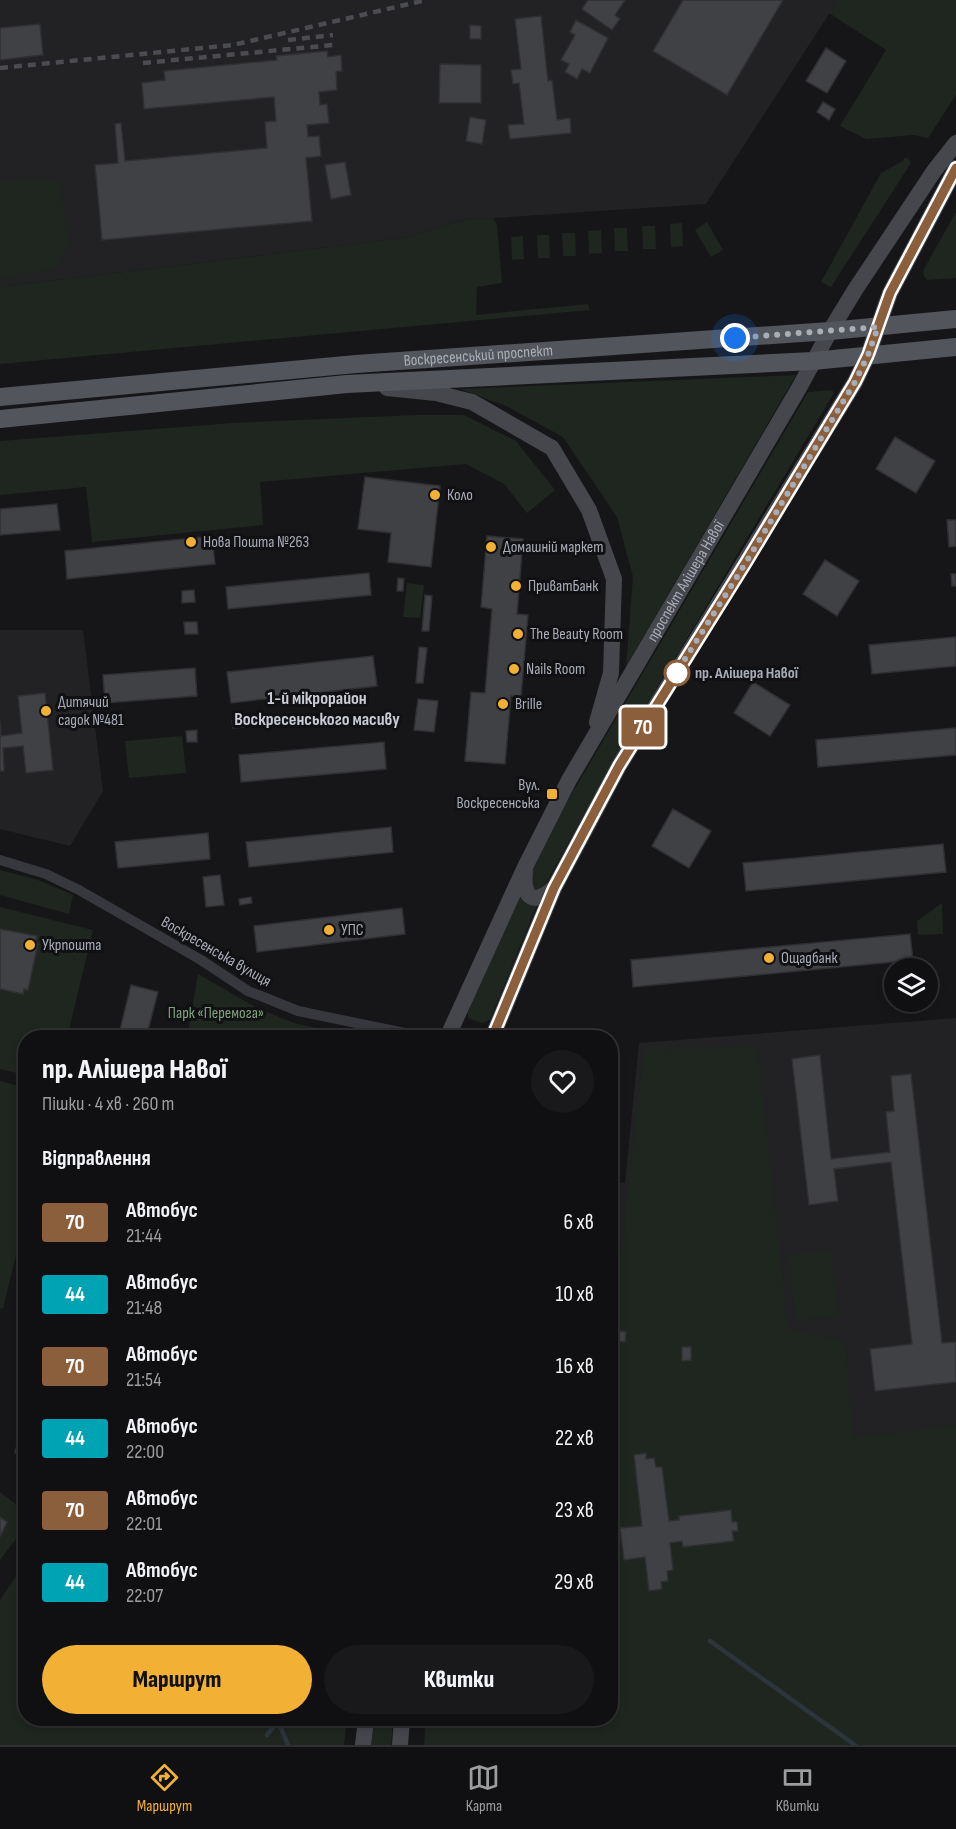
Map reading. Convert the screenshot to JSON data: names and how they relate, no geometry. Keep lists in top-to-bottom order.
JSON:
{
  "streets": {
    "main road": ["Воскресенський проспект"],
    "street": ["проспект Алішера Навої", "Воскресенська вулиця"]
  },
  "crossings": [
    ["Воскресенський проспект", "проспект Алішера Навої"]
  ],
  "districts": ["1-й мікрорайон Воскресенського масиву"],
  "parks": ["Парк «Перемога»"],
  "places": {
    "other": [
      "Коло",
      "Нова Пошта №263",
      "Домашній маркет",
      "ПриватБанк",
      "The Beauty Room",
      "Nails Room",
      "пр. Алішера Навої",
      "Brille",
      "Дитячий садок №481",
      "УПС",
      "Укрпошта",
      "Ощадбанк"
    ],
    "transit": ["Вул. Воскресенська"]
  },
  "lines": ["bus line 70"],
  "page": {
    "on_map": "70",
    "heading": [
      ["пр. Алішера Навої", "Пішки · 4 хв · 260 m"],
      "Відправлення"
    ],
    "list": [
      {
        "mark": "70",
        "name": "Автобус",
        "note": "21:44",
        "value": "6 хв"
      },
      {
        "mark": "44",
        "name": "Автобус",
        "note": "21:48",
        "value": "10 хв"
      },
      {
        "mark": "70",
        "name": "Автобус",
        "note": "21:54",
        "value": "16 хв"
      },
      {
        "mark": "44",
        "name": "Автобус",
        "note": "22:00",
        "value": "22 хв"
      },
      {
        "mark": "70",
        "name": "Автобус",
        "note": "22:01",
        "value": "23 хв"
      },
      {
        "mark": "44",
        "name": "Автобус",
        "note": "22:07",
        "value": "29 хв"
      }
    ],
    "buttons": ["Маршрут", "Квитки"],
    "tabs": ["Маршрут", "Карта", "Квитки"]
  }
}
